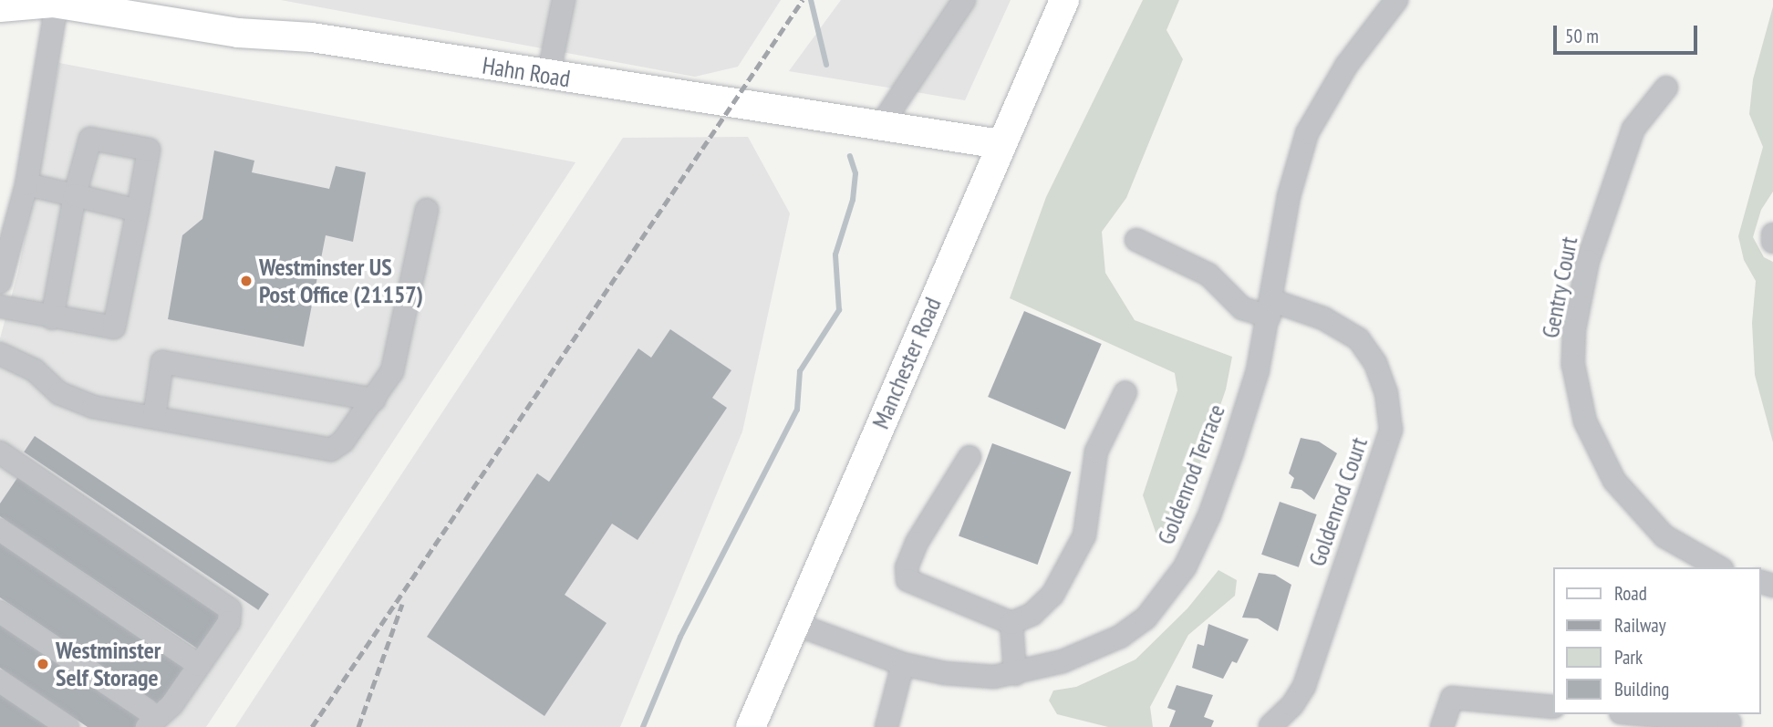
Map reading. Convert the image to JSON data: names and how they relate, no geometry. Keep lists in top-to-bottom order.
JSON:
{
  "streets": {
    "main road": ["Hahn Road", "Manchester Road"],
    "street": ["Gentry Court", "Goldenrod Terrace", "Goldenrod Court"]
  },
  "crossings": [
    ["Hahn Road", "Manchester Road"],
    ["Manchester Road", "Goldenrod Terrace"],
    ["Goldenrod Terrace", "Goldenrod Court"]
  ],
  "places": ["Westminster US Post Office (21157)", "Westminster Self Storage"],
  "legend": [
    "Road",
    "Railway",
    "Park",
    "Building"
  ],
  "scale_bar": "50 m"
}
